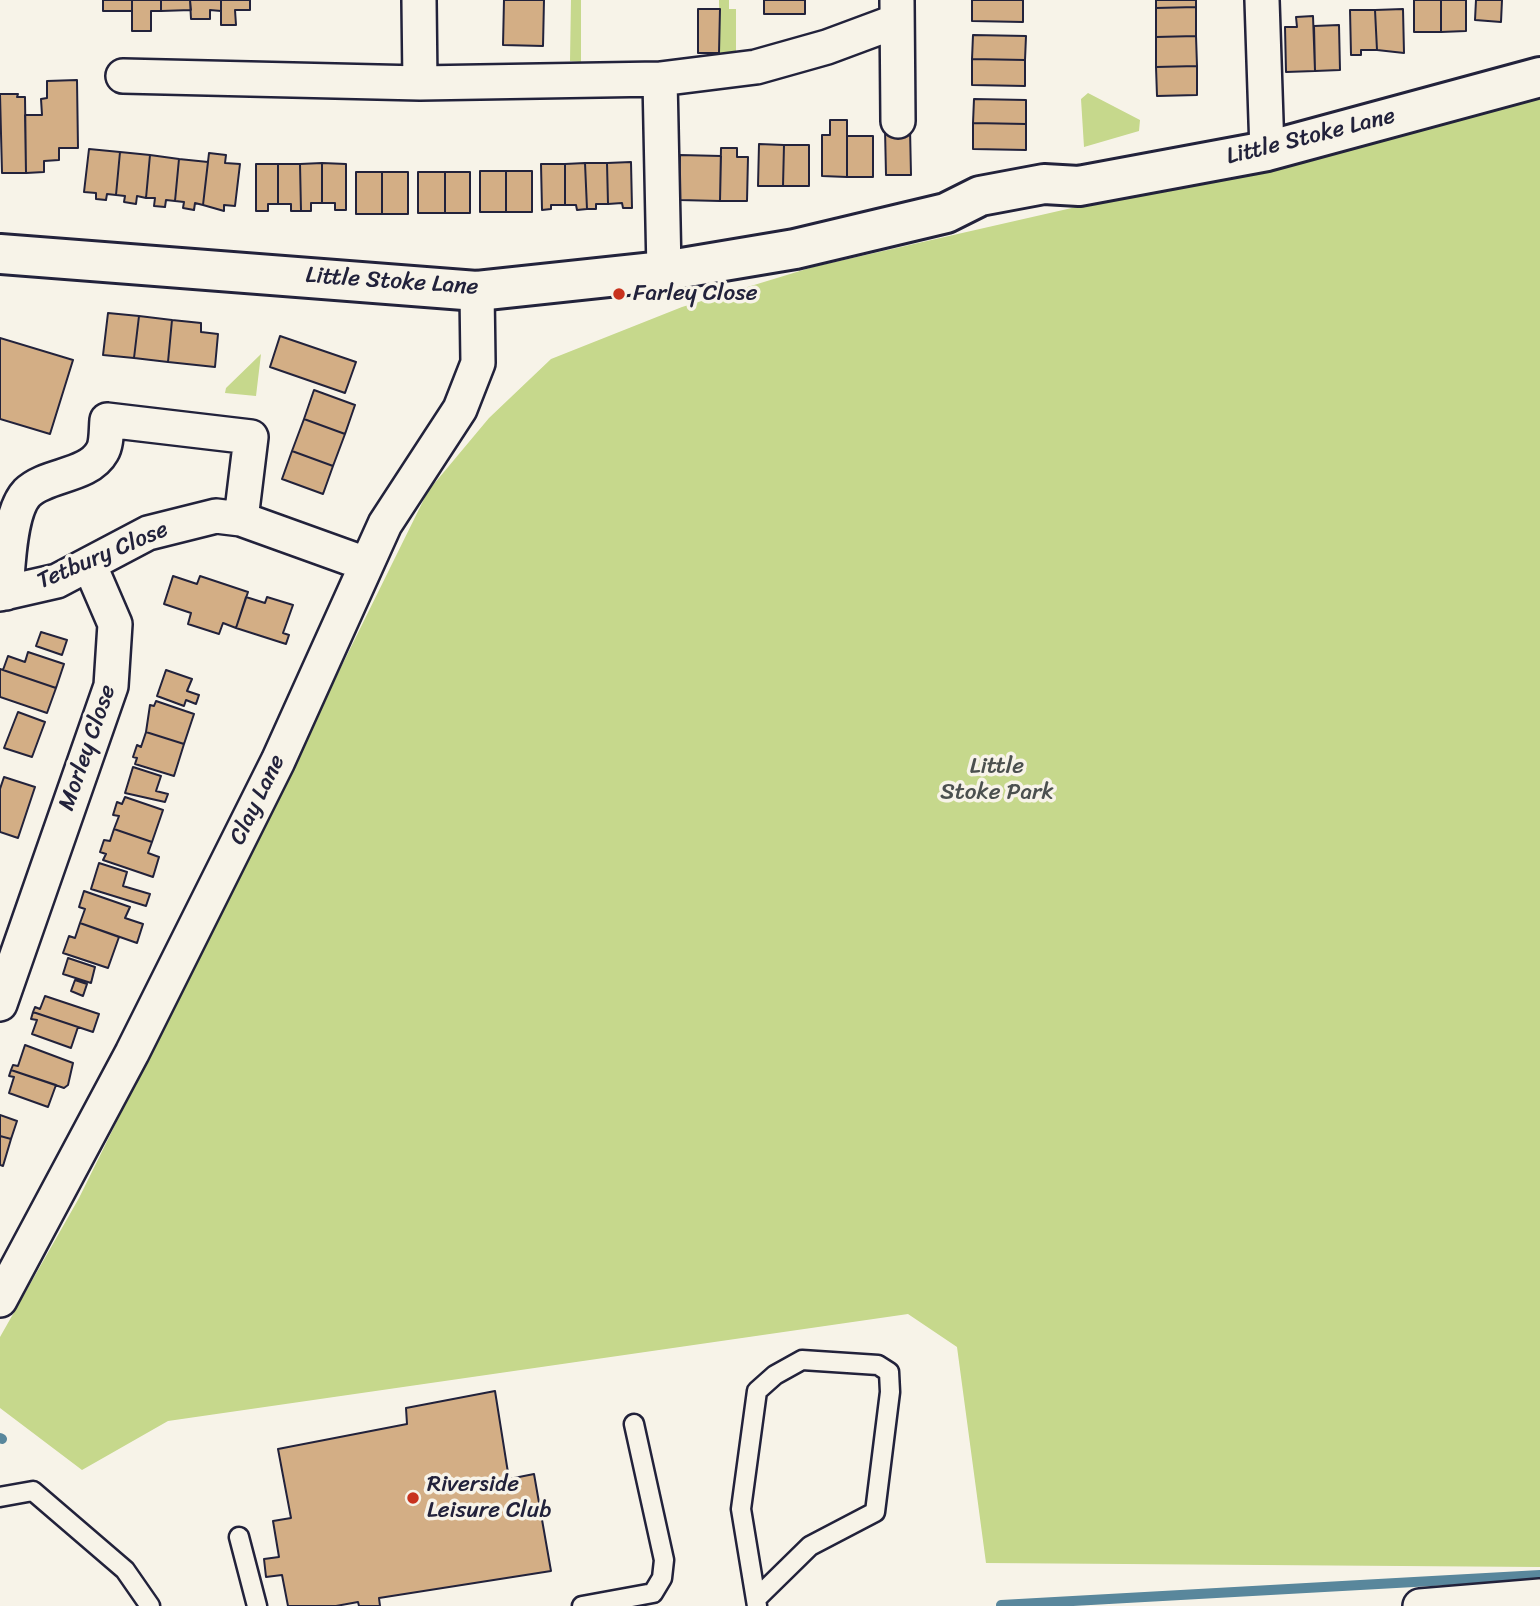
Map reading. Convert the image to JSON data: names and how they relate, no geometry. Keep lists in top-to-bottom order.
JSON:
{
  "streets": {
    "street": [
      "Little Stoke Lane",
      "Tetbury Close",
      "Morley Close",
      "Clay Lane"
    ]
  },
  "crossings": [
    ["Little Stoke Lane", "Clay Lane"],
    ["Tetbury Close", "Morley Close"],
    ["Tetbury Close", "Clay Lane"]
  ],
  "parks": ["Little Stoke Park"],
  "places": ["Farley Close", "Riverside Leisure Club"]
}
